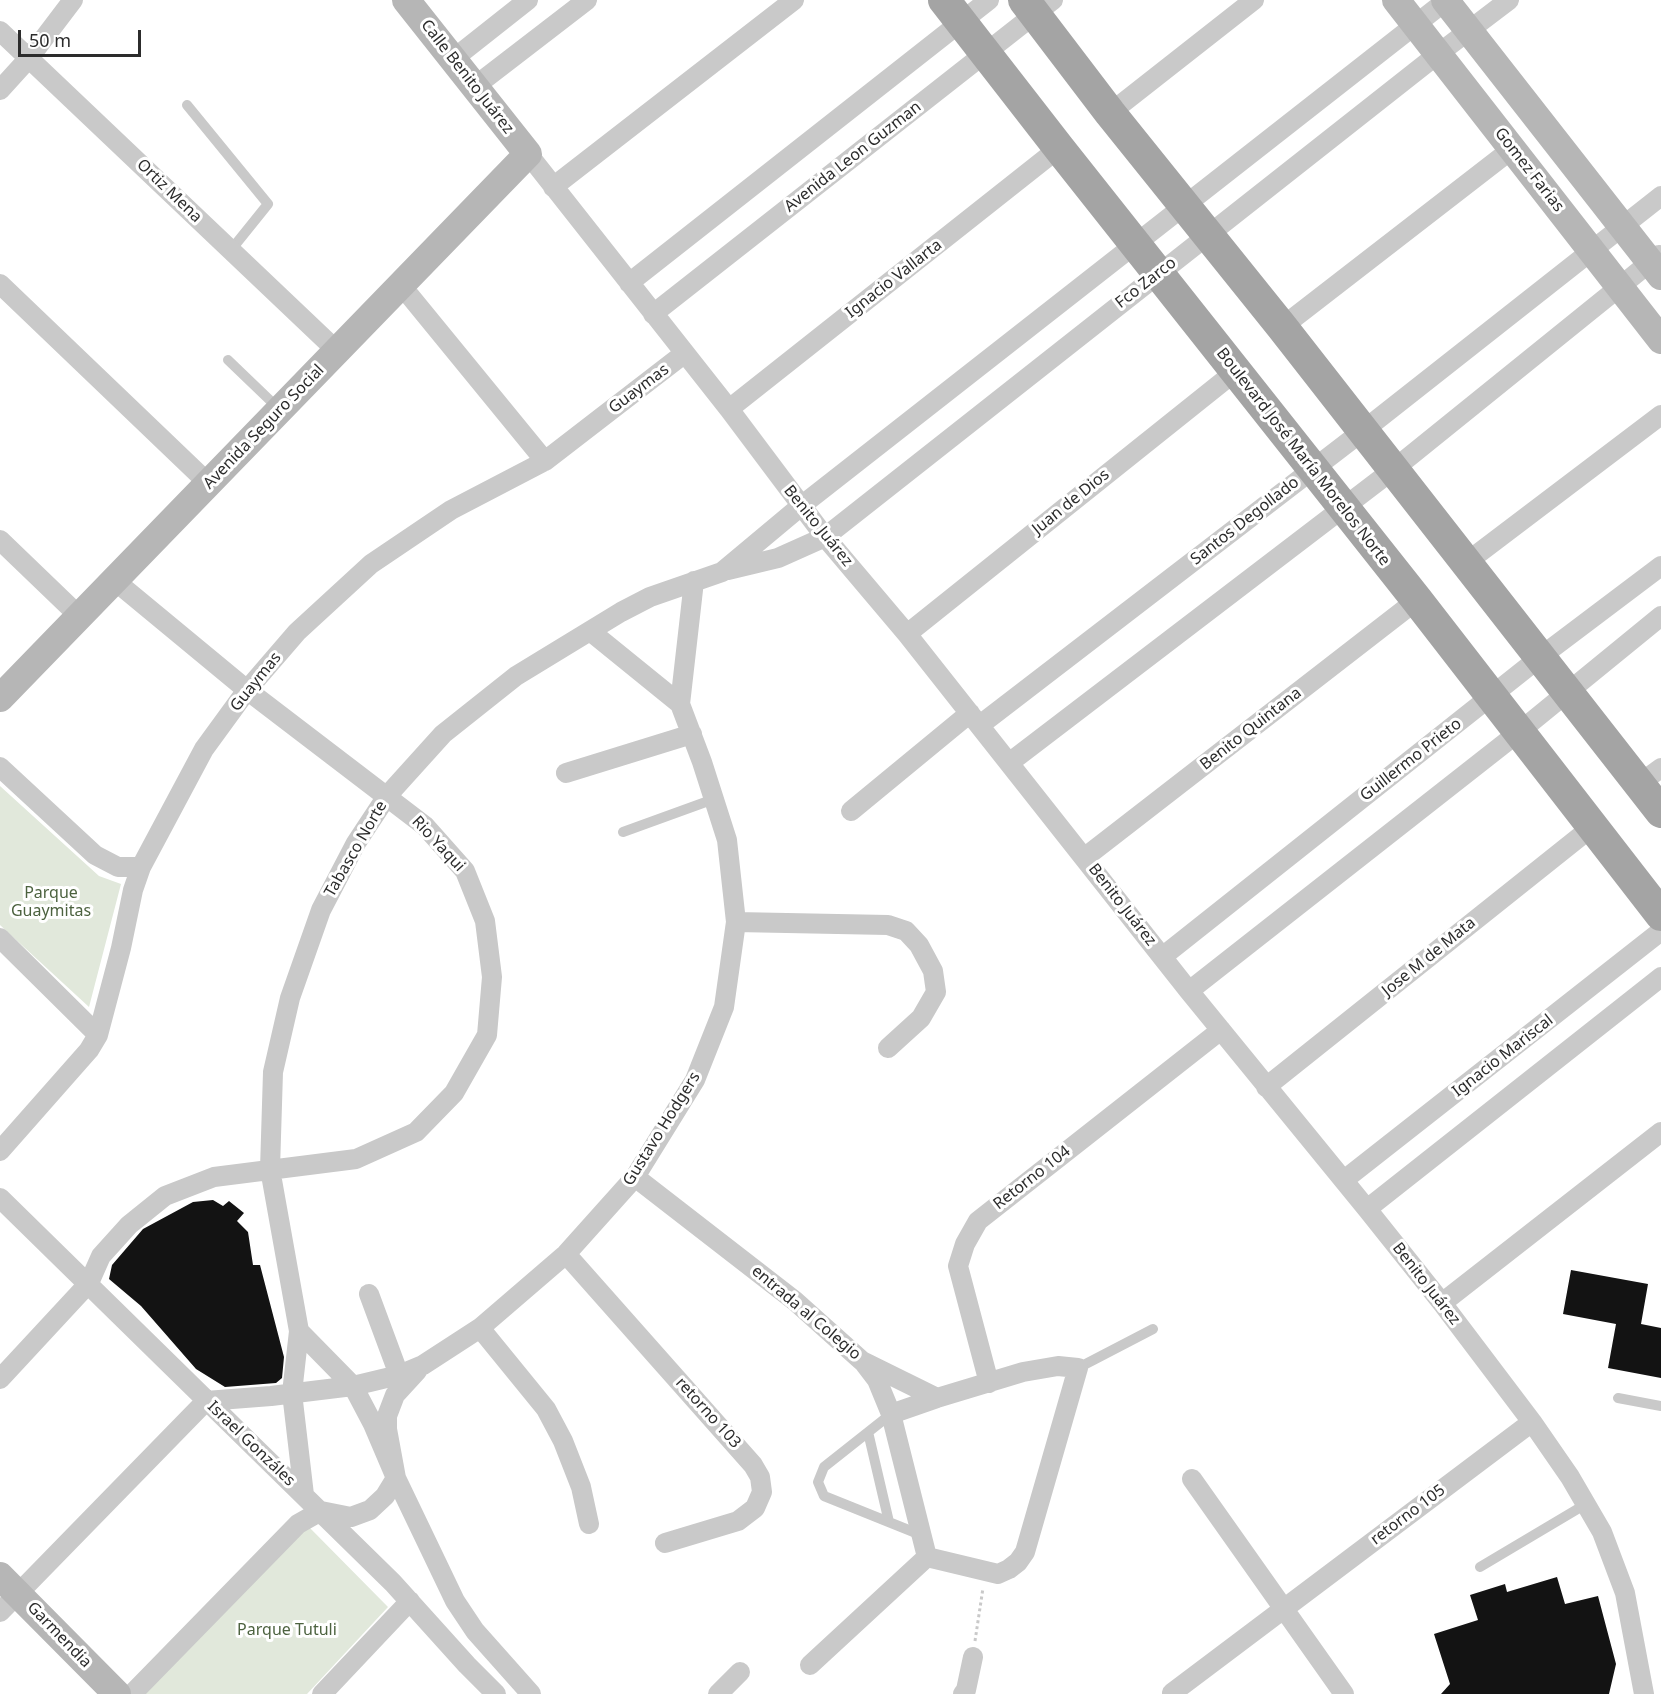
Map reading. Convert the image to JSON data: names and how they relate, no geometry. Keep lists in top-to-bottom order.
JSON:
{
  "streets": {
    "main road": ["Boulevard José María Morelos Norte"],
    "street": [
      "Calle Benito Juárez",
      "Avenida Leon Guzman",
      "Gomez Farias",
      "Ortiz Mena",
      "Ignacio Vallarta",
      "Fco Zarco",
      "Guaymas",
      "Avenida Seguro Social",
      "Juan de Dios",
      "Santos Degollado",
      "Benito Juárez",
      "Benito Quintana",
      "Guillermo Prieto",
      "Rio Yaqui",
      "Tabasco Norte",
      "Jose M de Mata",
      "Ignacio Mariscal",
      "Gustavo Hodgers",
      "Retorno 104",
      "entrada al Colegio",
      "retorno 103",
      "Israel Gonzáles",
      "retorno 105",
      "Garmendia"
    ]
  },
  "crossings": [
    ["Calle Benito Juárez", "Avenida Seguro Social"],
    ["Calle Benito Juárez", "Benito Juárez"],
    ["Avenida Leon Guzman", "Boulevard José María Morelos Norte"],
    ["Avenida Leon Guzman", "Benito Juárez"],
    ["Gomez Farias", "Fco Zarco"],
    ["Gomez Farias", "Santos Degollado"],
    ["Ortiz Mena", "Avenida Seguro Social"],
    ["Ignacio Vallarta", "Boulevard José María Morelos Norte"],
    ["Ignacio Vallarta", "Benito Juárez"],
    ["Fco Zarco", "Boulevard José María Morelos Norte"],
    ["Fco Zarco", "Benito Juárez"],
    ["Guaymas", "Benito Juárez"],
    ["Guaymas", "Rio Yaqui"],
    ["Avenida Seguro Social", "Benito Juárez"],
    ["Avenida Seguro Social", "Rio Yaqui"],
    ["Boulevard José María Morelos Norte", "Juan de Dios"],
    ["Boulevard José María Morelos Norte", "Santos Degollado"],
    ["Boulevard José María Morelos Norte", "Benito Quintana"],
    ["Boulevard José María Morelos Norte", "Guillermo Prieto"],
    ["Boulevard José María Morelos Norte", "Jose M de Mata"],
    ["Juan de Dios", "Benito Juárez"],
    ["Santos Degollado", "Benito Juárez"],
    ["Benito Juárez", "Benito Quintana"],
    ["Benito Juárez", "Guillermo Prieto"],
    ["Benito Juárez", "Tabasco Norte"],
    ["Benito Juárez", "Jose M de Mata"],
    ["Benito Juárez", "Ignacio Mariscal"],
    ["Benito Juárez", "Retorno 104"],
    ["Benito Juárez", "retorno 105"],
    ["Rio Yaqui", "Tabasco Norte"],
    ["Rio Yaqui", "Israel Gonzáles"],
    ["Tabasco Norte", "Gustavo Hodgers"],
    ["Tabasco Norte", "Israel Gonzáles"],
    ["Gustavo Hodgers", "entrada al Colegio"],
    ["Gustavo Hodgers", "retorno 103"],
    ["Gustavo Hodgers", "Israel Gonzáles"]
  ],
  "parks": ["Parque Guaymitas", "Parque Tutuli"],
  "scale_bar": "50 m"
}
